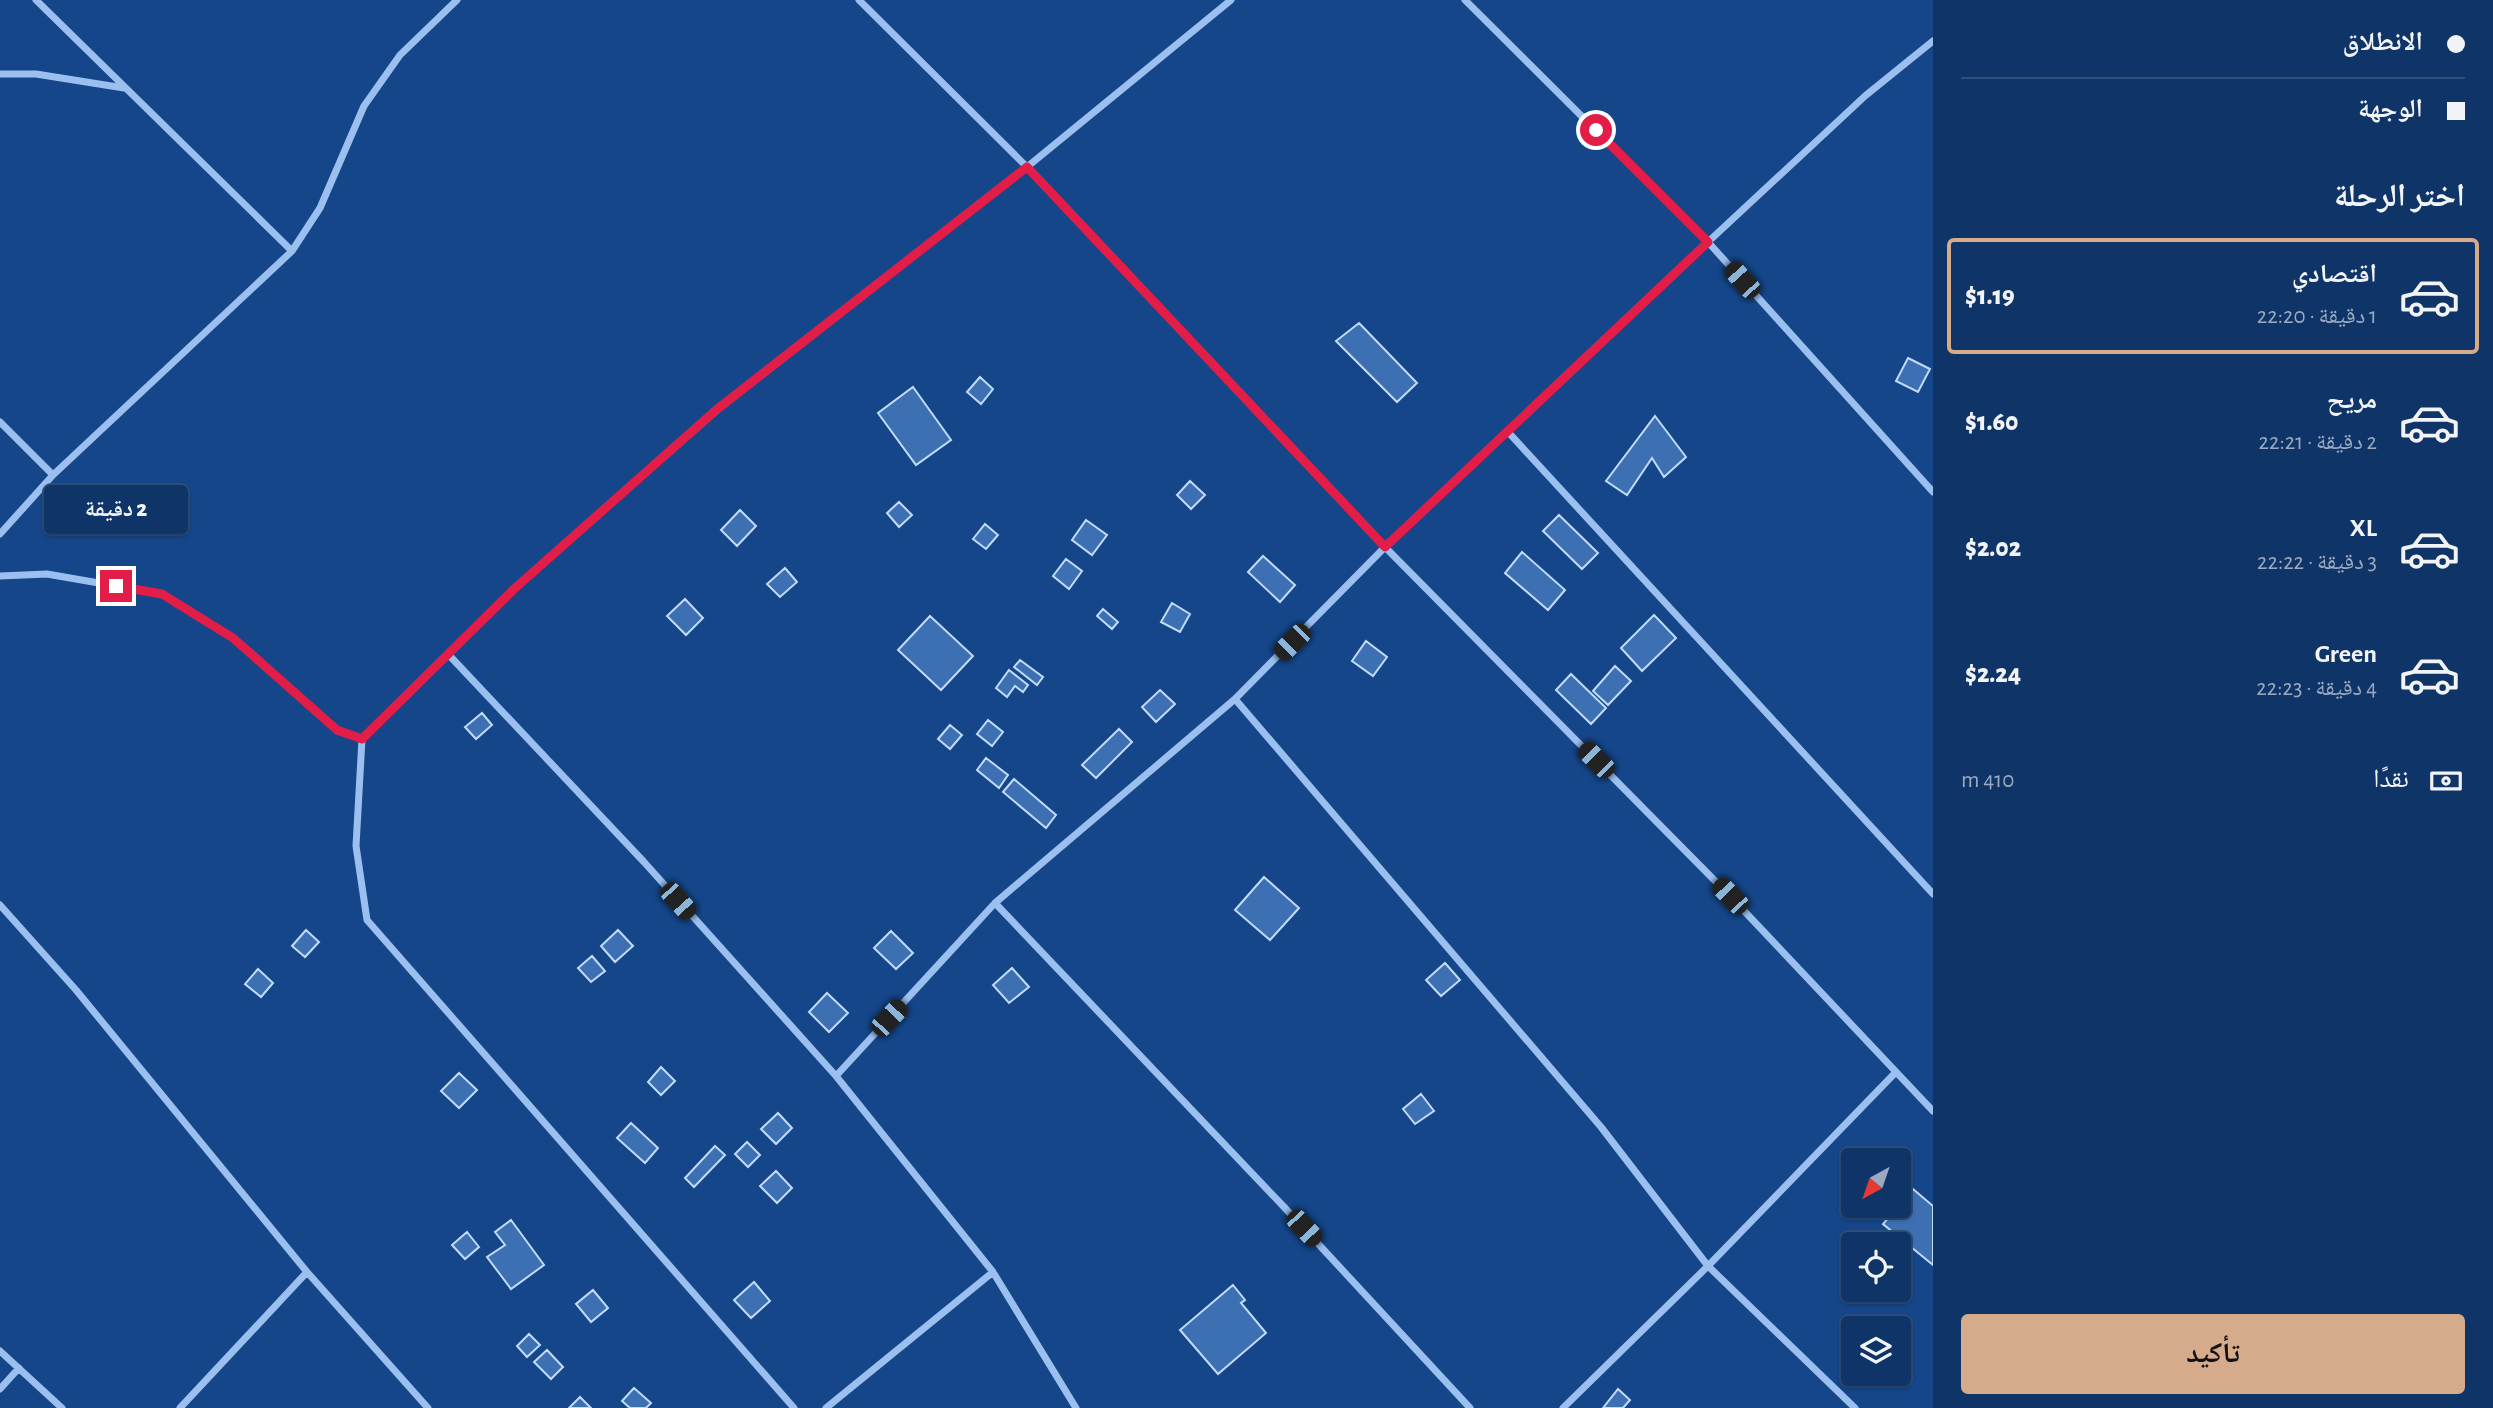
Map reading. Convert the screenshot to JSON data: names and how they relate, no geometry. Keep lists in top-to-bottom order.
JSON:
{
  "north": "bottom left",
  "page": {
    "banner": ["الانطلاق", "الوجهة"],
    "heading": "اختر الرحلة",
    "list": [
      {
        "name": "اقتصادي",
        "note": "1 دقيقة · 22:20",
        "value": "$1.19"
      },
      {
        "name": "مريح",
        "note": "2 دقيقة · 22:21",
        "value": "$1.60"
      },
      {
        "name": "XL",
        "note": "3 دقيقة · 22:22",
        "value": "$2.02"
      },
      {
        "name": "Green",
        "note": "4 دقيقة · 22:23",
        "value": "$2.24"
      }
    ],
    "bubble": "2 دقيقة",
    "pay": ["نقدًا", "410 m"],
    "buttons": "تأكيد"
  }
}
